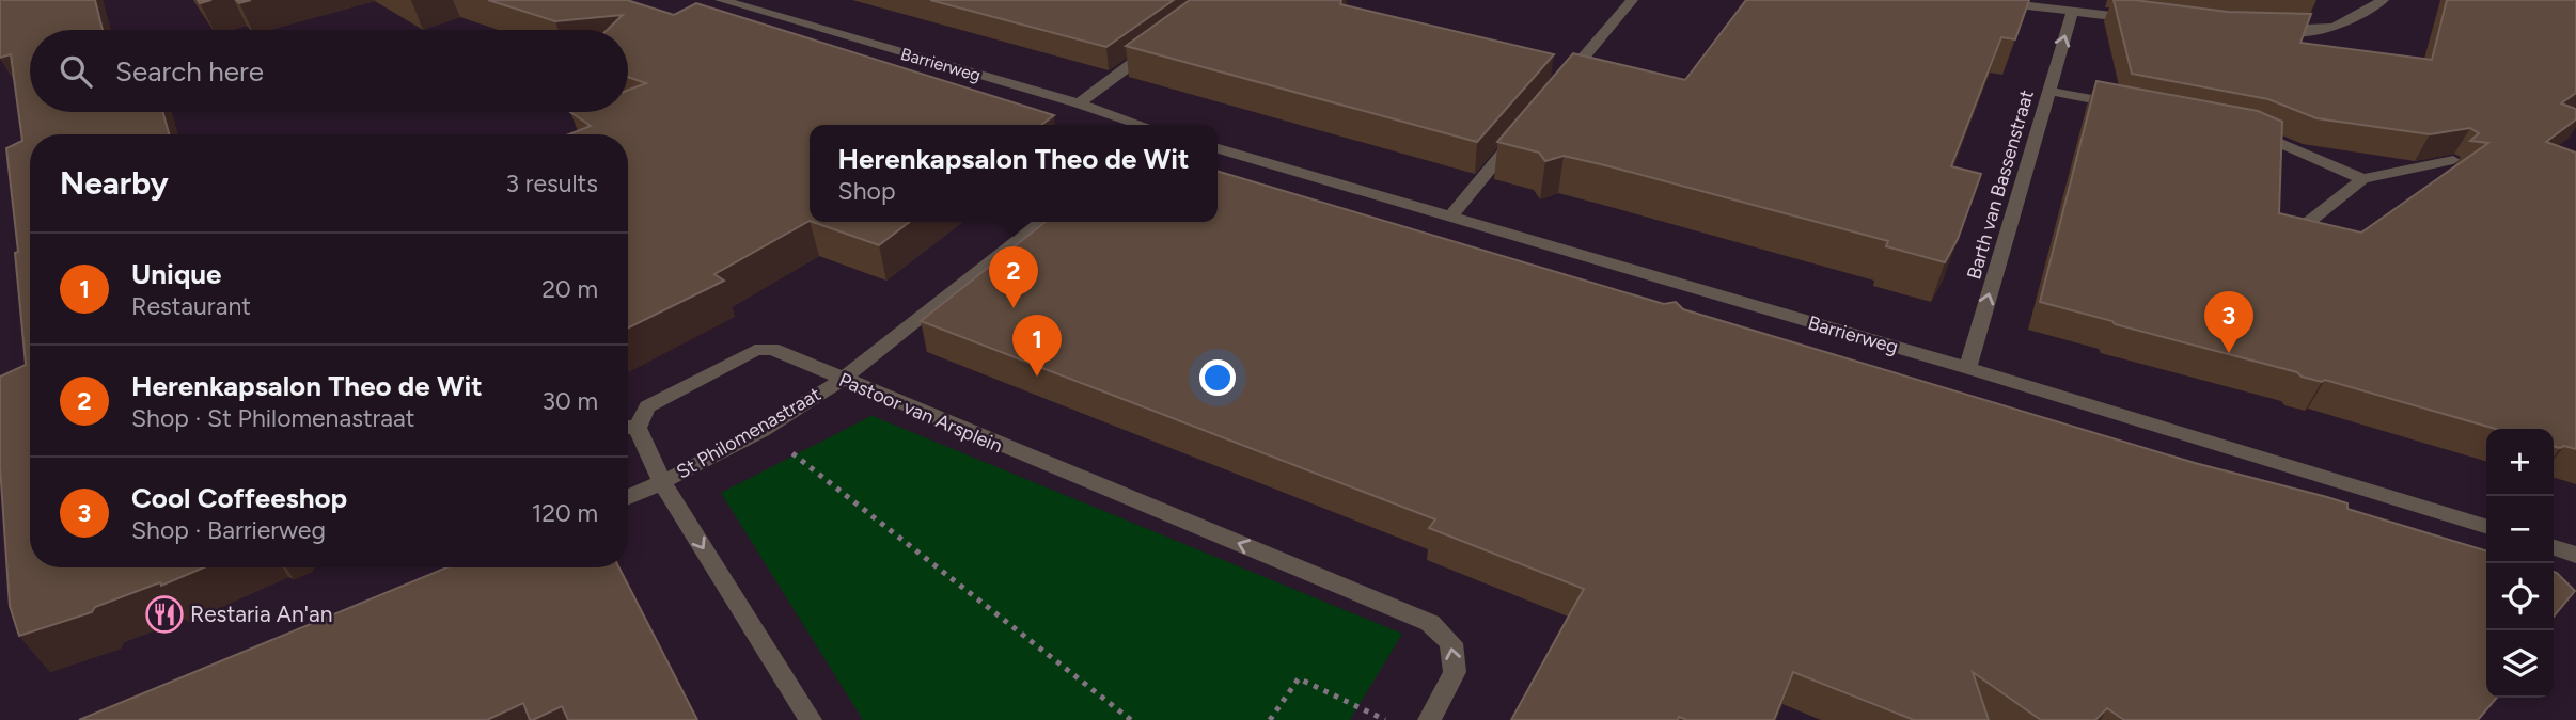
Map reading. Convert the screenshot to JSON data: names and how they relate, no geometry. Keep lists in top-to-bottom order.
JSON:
{
  "streets": {
    "street": [
      "Barrierweg",
      "Barth van Bassenstraat",
      "Pastoor van Arsplein",
      "St Philomenastraat"
    ]
  },
  "crossings": [
    ["Barrierweg", "Barth van Bassenstraat"],
    ["Pastoor van Arsplein", "St Philomenastraat"]
  ],
  "one_way": ["Barth van Bassenstraat"],
  "places": {
    "restaurant": ["Restaria An'an"]
  },
  "page": {
    "search": "Search here",
    "popup": ["Herenkapsalon Theo de Wit", "Shop"],
    "heading": ["Nearby", "3 results"],
    "list": [
      {
        "mark": "1",
        "name": "Unique",
        "note": "Restaurant",
        "value": "20 m"
      },
      {
        "mark": "2",
        "name": "Herenkapsalon Theo de Wit",
        "note": "Shop · St Philomenastraat",
        "value": "30 m"
      },
      {
        "mark": "3",
        "name": "Cool Coffeeshop",
        "note": "Shop · Barrierweg",
        "value": "120 m"
      }
    ],
    "pins": ["2", "3", "1"],
    "map_buttons": ["+", "−"]
  }
}
